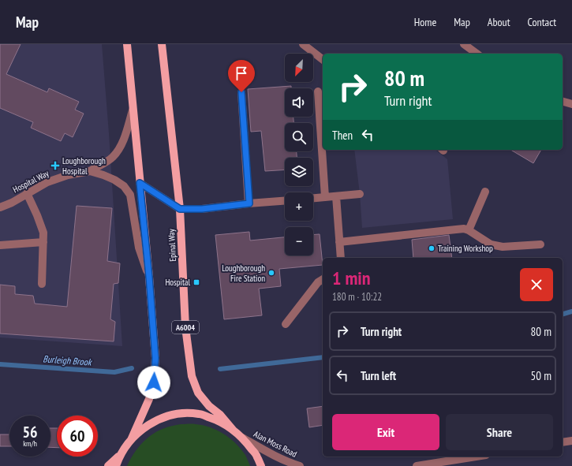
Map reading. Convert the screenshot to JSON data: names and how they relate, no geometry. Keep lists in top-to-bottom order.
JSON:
{
  "streets": {
    "main road": ["Epinal Way", "A6004"],
    "street": ["Hospital Way", "Alan Moss Road"]
  },
  "crossings": [
    ["Hospital Way", "A6004"],
    ["Epinal Way", "A6004"],
    ["A6004", "Alan Moss Road"]
  ],
  "water": ["Burleigh Brook"],
  "places": {
    "health": ["Loughborough Hospital"],
    "other": ["Training Workshop", "Loughborough Fire Station"],
    "transit": ["Hospital"]
  },
  "north": "bottom left",
  "page": {
    "header": "Map",
    "nav": [
      "Home",
      "Map",
      "About",
      "Contact"
    ],
    "map_buttons": ["+", "−"],
    "turn": ["80 m", "Turn right"],
    "then": "Then",
    "heading": ["1 min", "180 m · 10:22"],
    "list": [
      {
        "name": "Turn right",
        "value": "80 m"
      },
      {
        "name": "Turn left",
        "value": "50 m"
      }
    ],
    "buttons": ["Exit", "Share"],
    "speed": "56 km/h",
    "limit": "60"
  }
}
